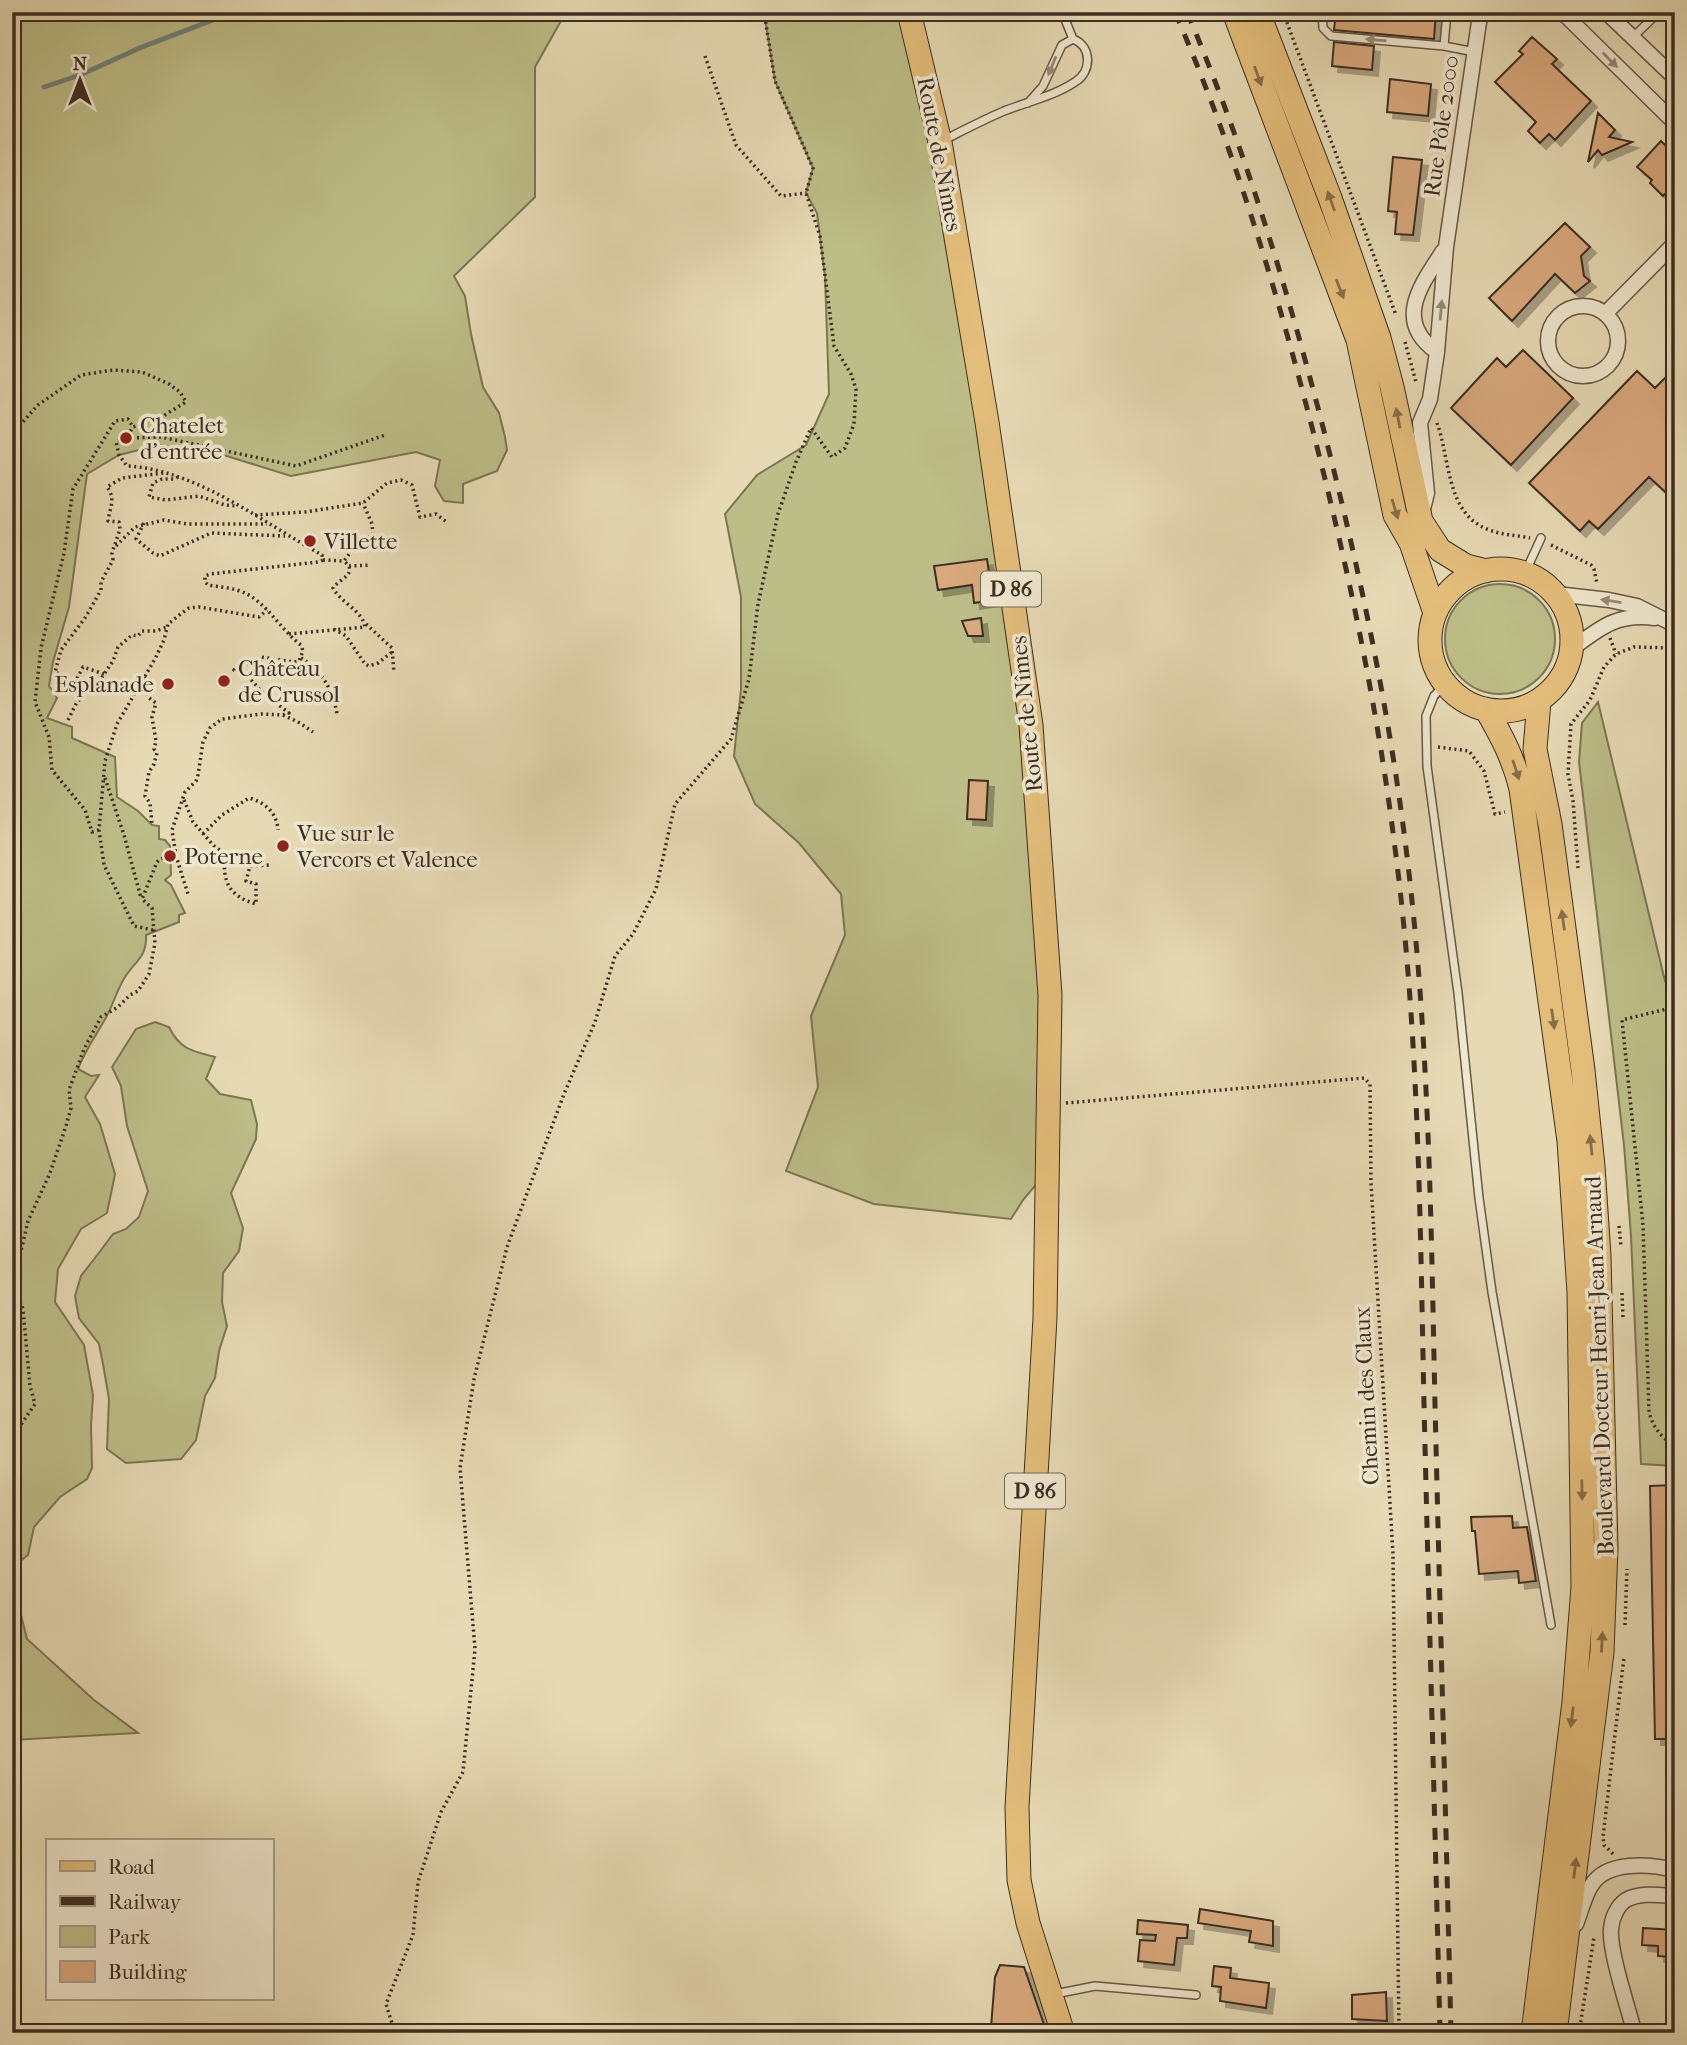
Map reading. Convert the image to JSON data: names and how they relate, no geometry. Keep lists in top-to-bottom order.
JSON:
{
  "streets": {
    "main road": ["Route de Nîmes", "D 86", "Boulevard Docteur Henri-Jean Arnaud"],
    "street": ["Rue Pôle 2000"],
    "path": ["Chemin des Claux"]
  },
  "crossings": [
    ["Route de Nîmes", "D 86"],
    ["Route de Nîmes", "Chemin des Claux"]
  ],
  "places": [
    "Chatelet d'entrée",
    "Villette",
    "Château de Crussol",
    "Esplanade",
    "Vue sur le Vercors et Valence",
    "Poterne"
  ],
  "legend": [
    "Road",
    "Railway",
    "Park",
    "Building"
  ],
  "north": "top"
}
